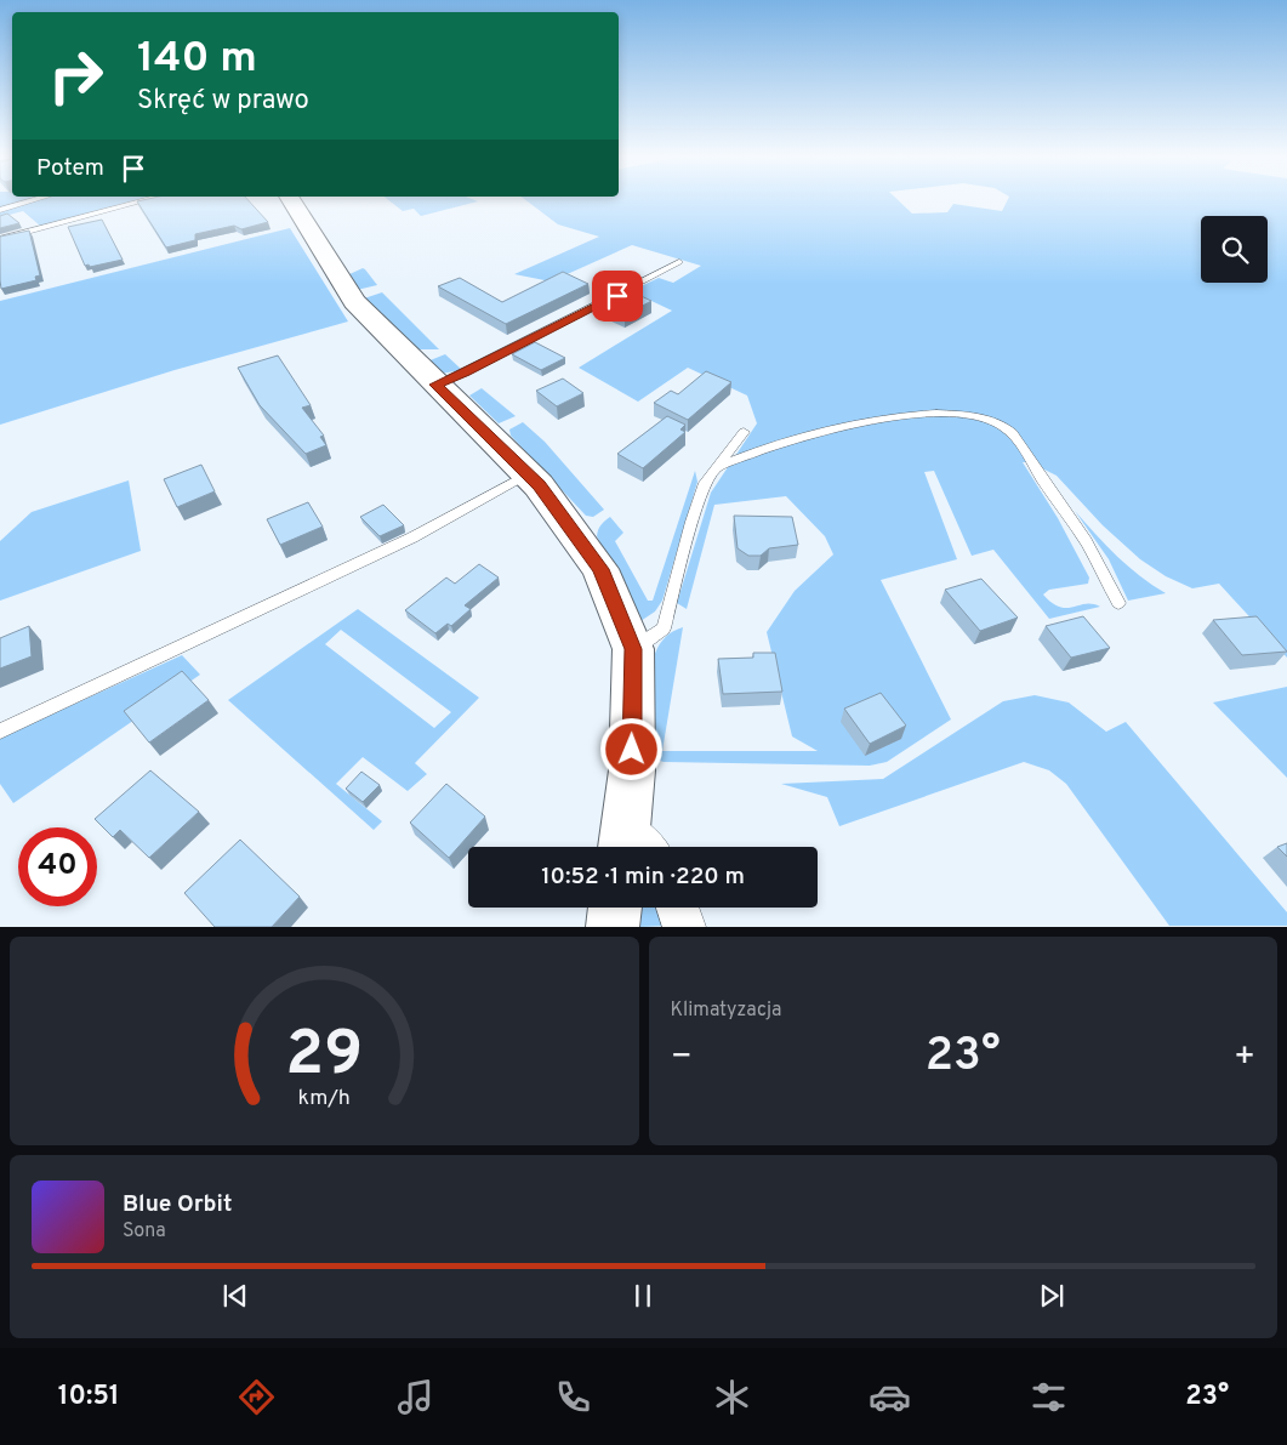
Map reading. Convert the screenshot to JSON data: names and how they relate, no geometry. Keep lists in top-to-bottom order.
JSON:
{
  "page": {
    "turn": ["140 m", "Skręć w prawo"],
    "then": "Potem",
    "limit": "40",
    "trip": "10:52 · 1 min · 220 m",
    "tile": "Klimatyzacja",
    "heat": ["−", "23°", "+"],
    "song": ["Blue Orbit", "Sona"],
    "tabs": ["10:51", "23°"],
    "gauge": ["29", "km/h"]
  }
}
